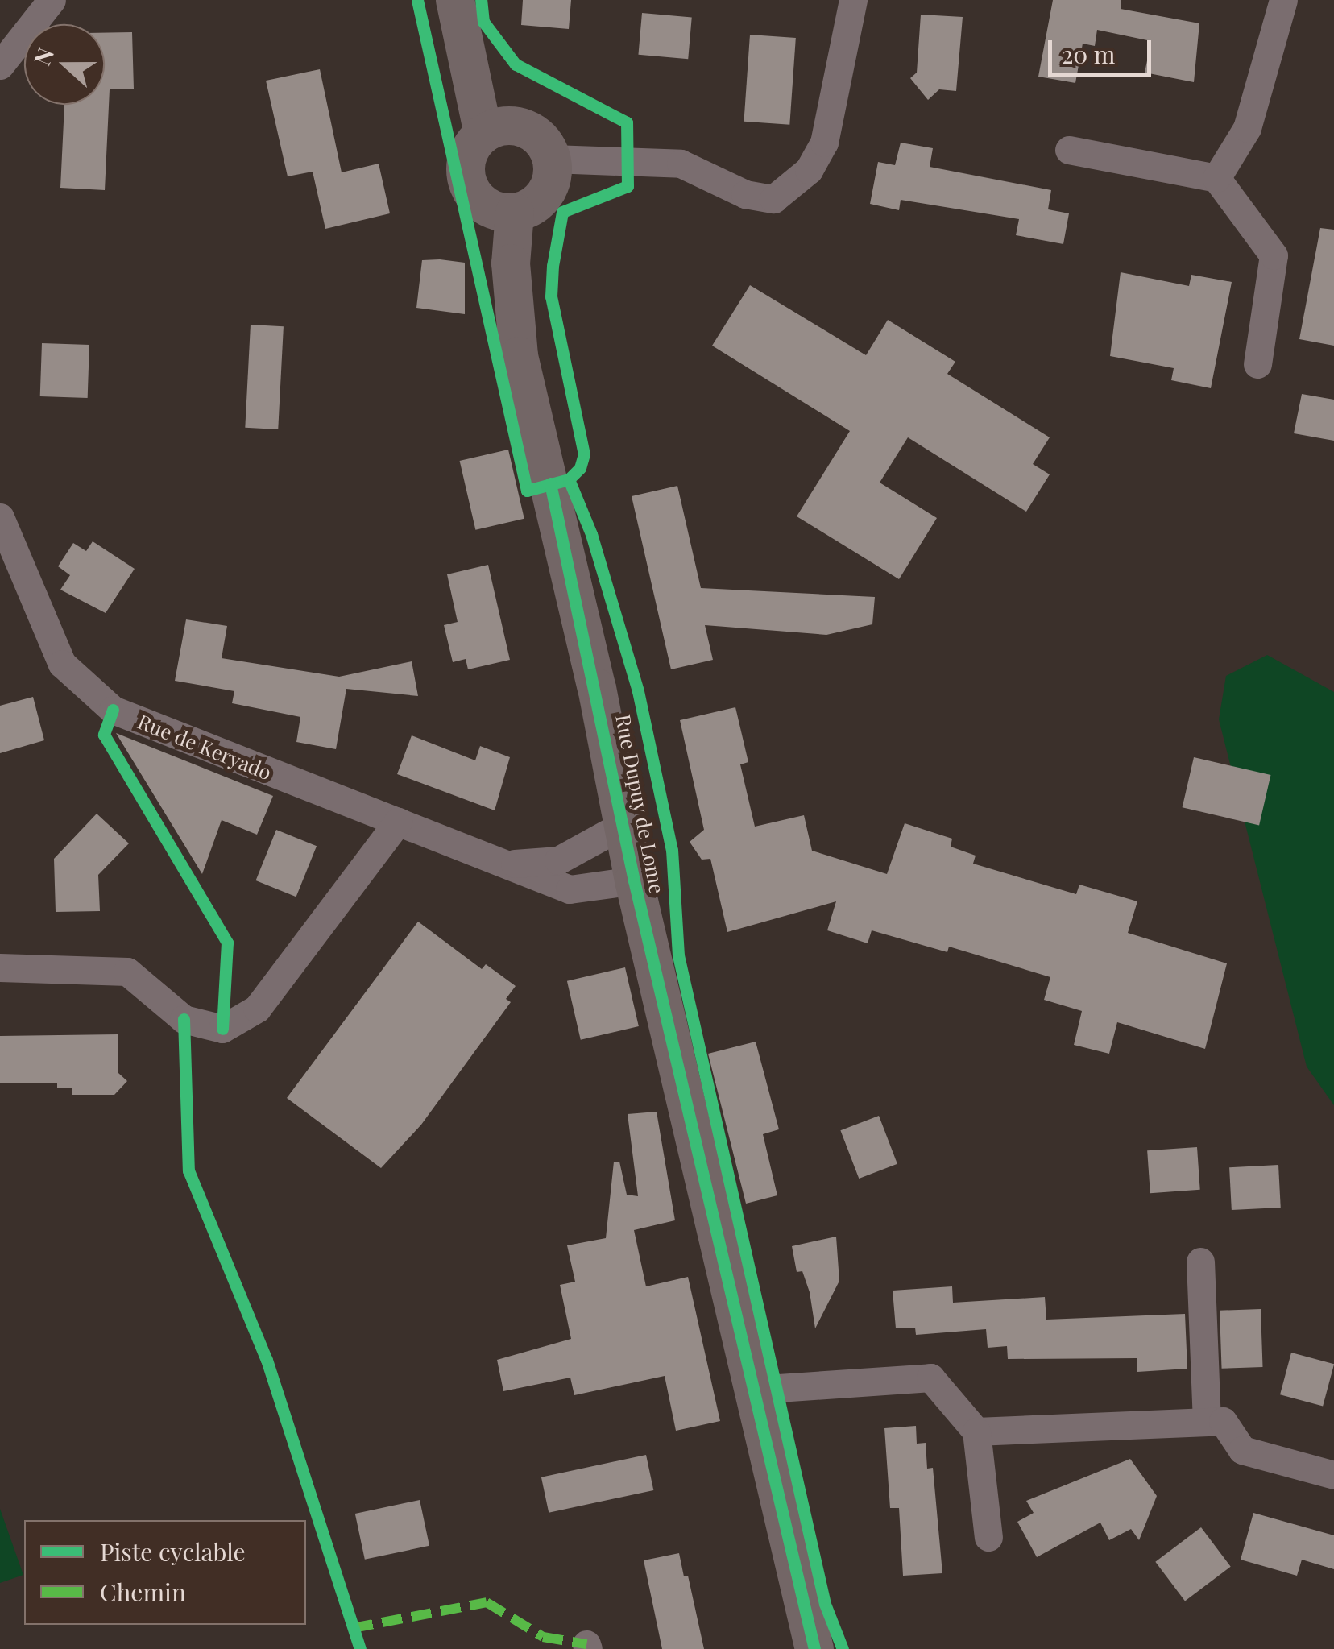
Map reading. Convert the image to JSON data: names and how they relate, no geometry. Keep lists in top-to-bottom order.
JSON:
{
  "streets": {
    "street": ["Rue de Keryado", "Rue Dupuy de Lome"]
  },
  "crossings": [
    ["Rue de Keryado", "Rue Dupuy de Lome"]
  ],
  "legend": ["Piste cyclable", "Chemin"],
  "scale_bar": "20 m",
  "north": "left"
}
